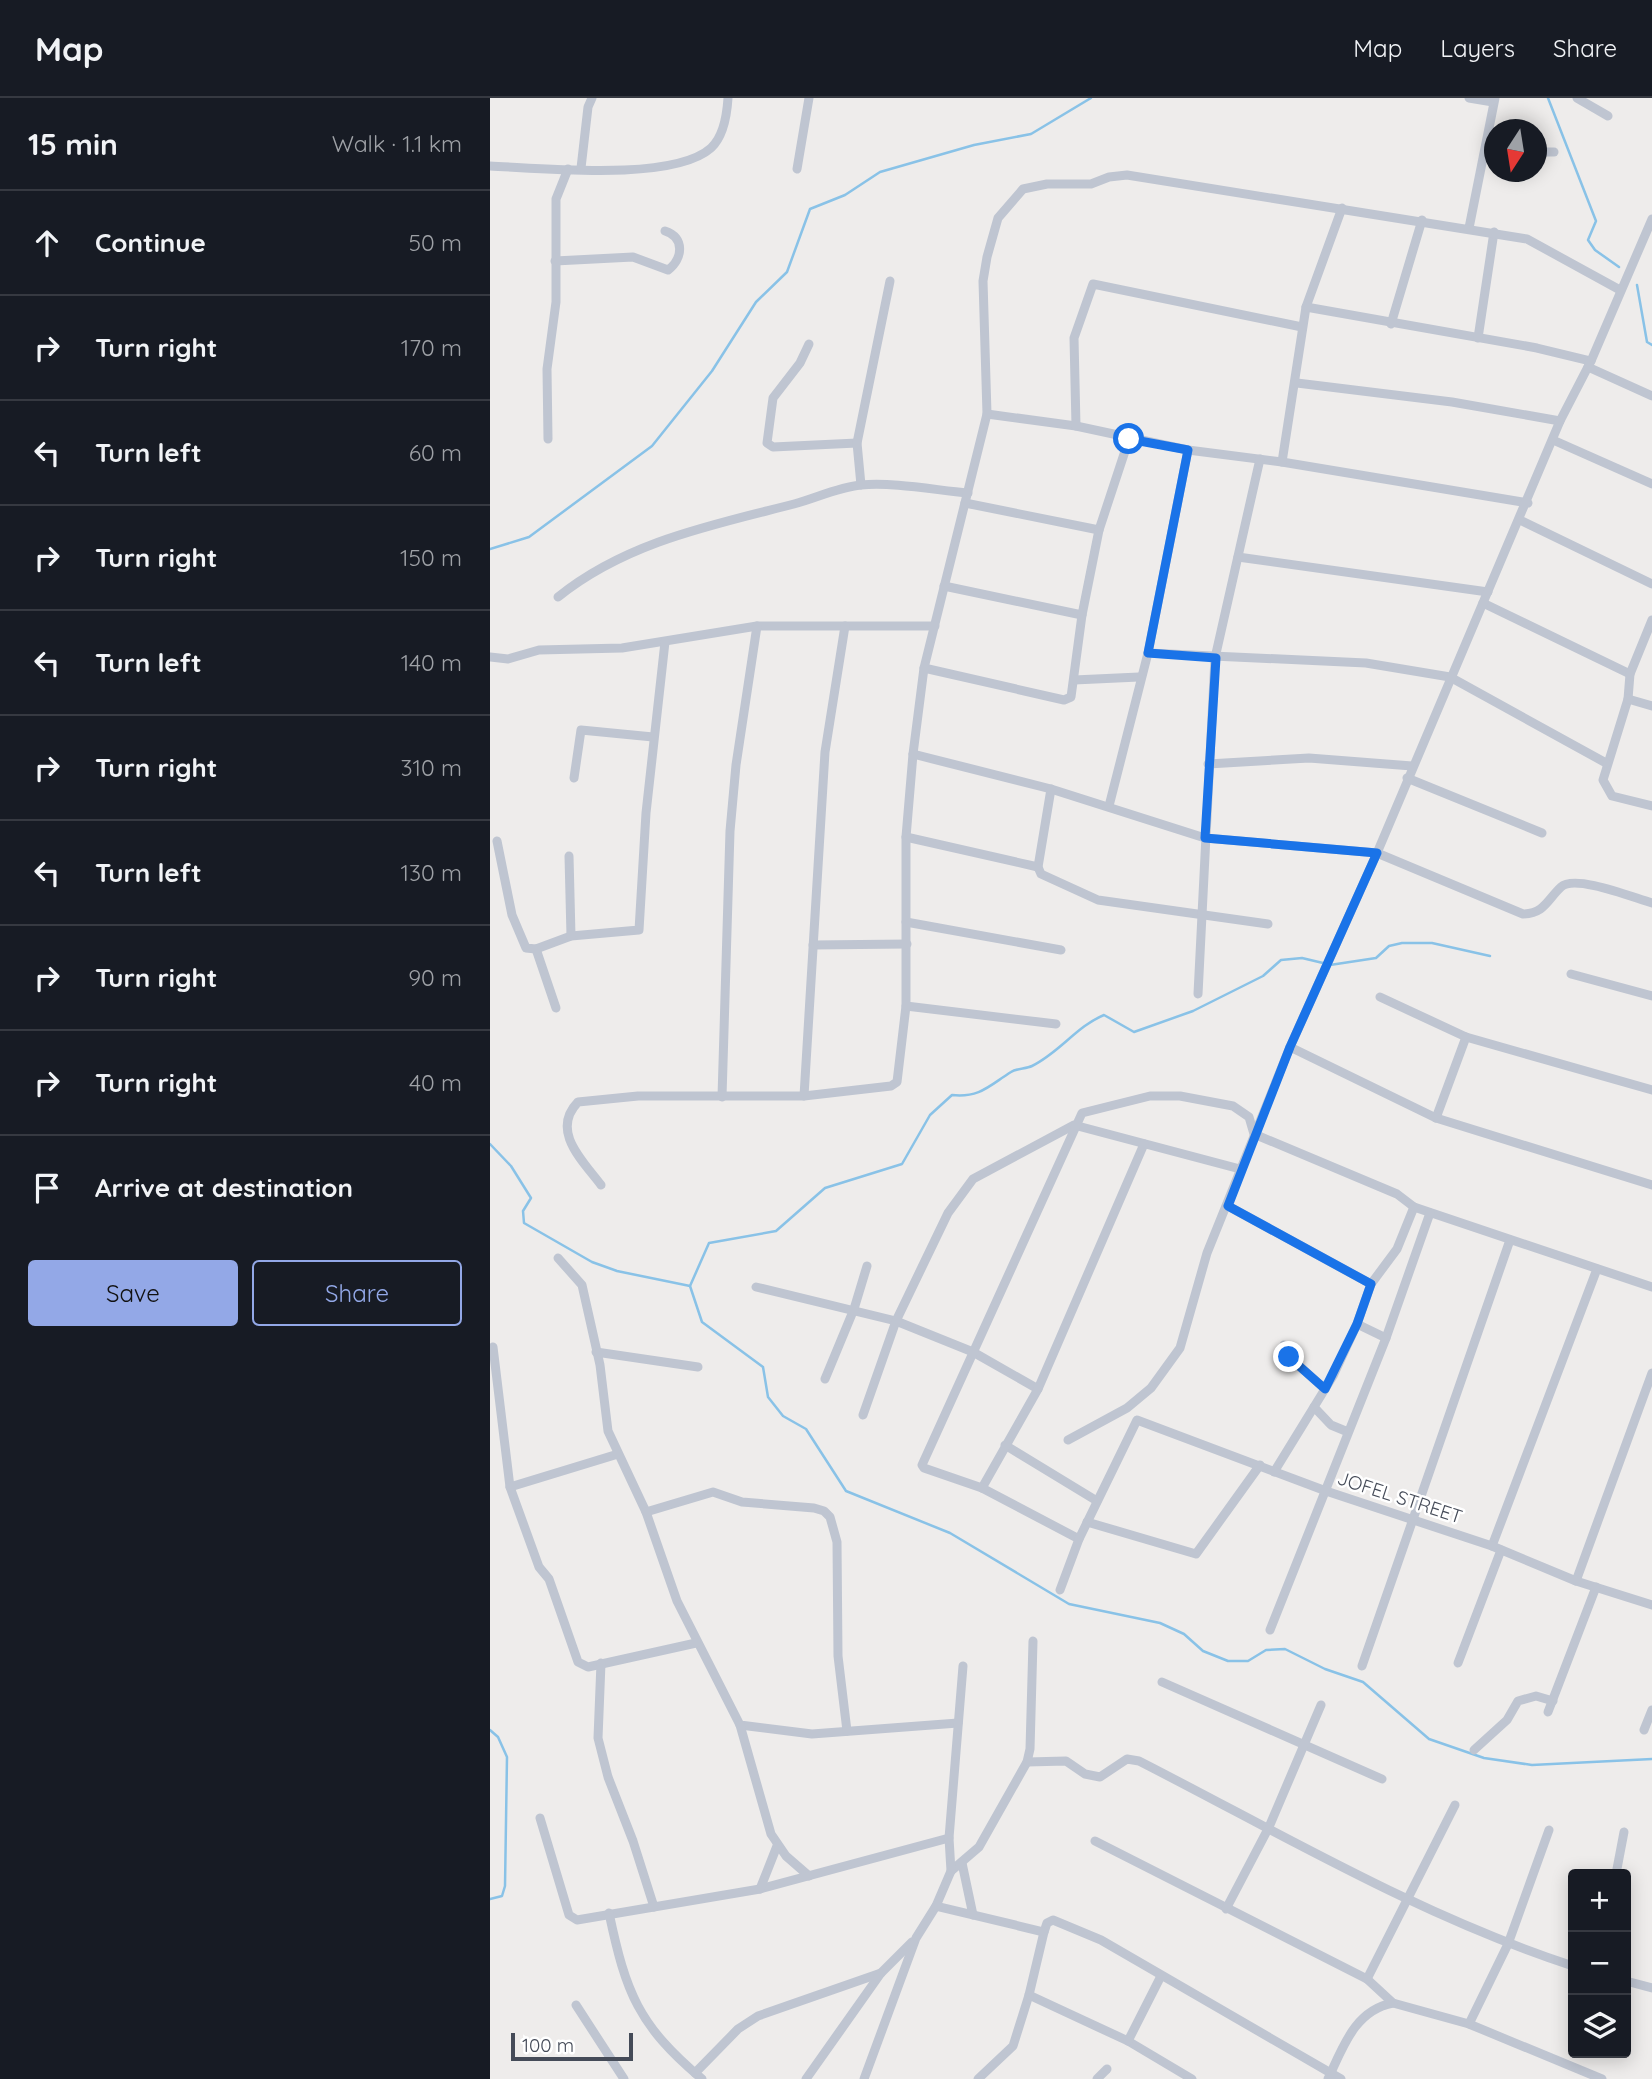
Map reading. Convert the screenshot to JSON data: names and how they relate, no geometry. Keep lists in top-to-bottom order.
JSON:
{
  "streets": {
    "street": ["JOFEL STREET"]
  },
  "scale_bar": "100 m",
  "north": "bottom",
  "page": {
    "header": "Map",
    "nav": ["Map", "Layers", "Share"],
    "heading": ["15 min", "Walk · 1.1 km"],
    "list": [
      ["Continue", "50 m"],
      ["Turn right", "170 m"],
      ["Turn left", "60 m"],
      ["Turn right", "150 m"],
      ["Turn left", "140 m"],
      ["Turn right", "310 m"],
      ["Turn left", "130 m"],
      ["Turn right", "90 m"],
      ["Turn right", "40 m"],
      "Arrive at destination"
    ],
    "buttons": ["Save", "Share"],
    "map_buttons": ["+", "−"],
    "scale": "100 m"
  }
}
